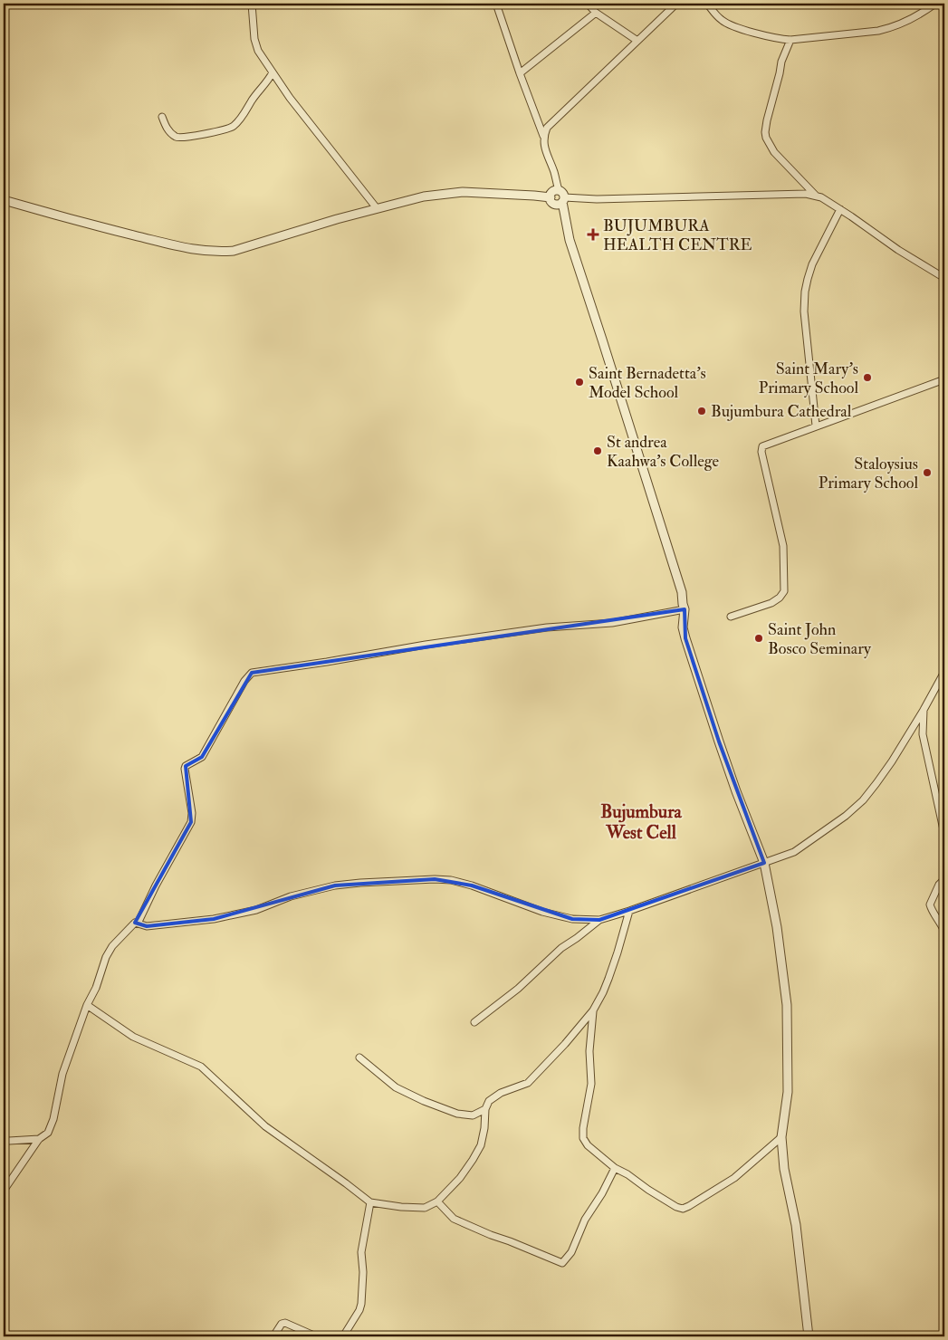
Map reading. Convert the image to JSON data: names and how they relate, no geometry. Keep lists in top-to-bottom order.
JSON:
{
  "districts": ["Bujumbura West Cell"],
  "places": {
    "health": ["BUJUMBURA HEALTH CENTRE"],
    "other": [
      "Saint Mary's Primary School",
      "Saint Bernadetta's Model School",
      "Bujumbura Cathedral",
      "St andrea Kaahwa's College",
      "Staloysius Primary School",
      "Saint John Bosco Seminary"
    ]
  }
}
